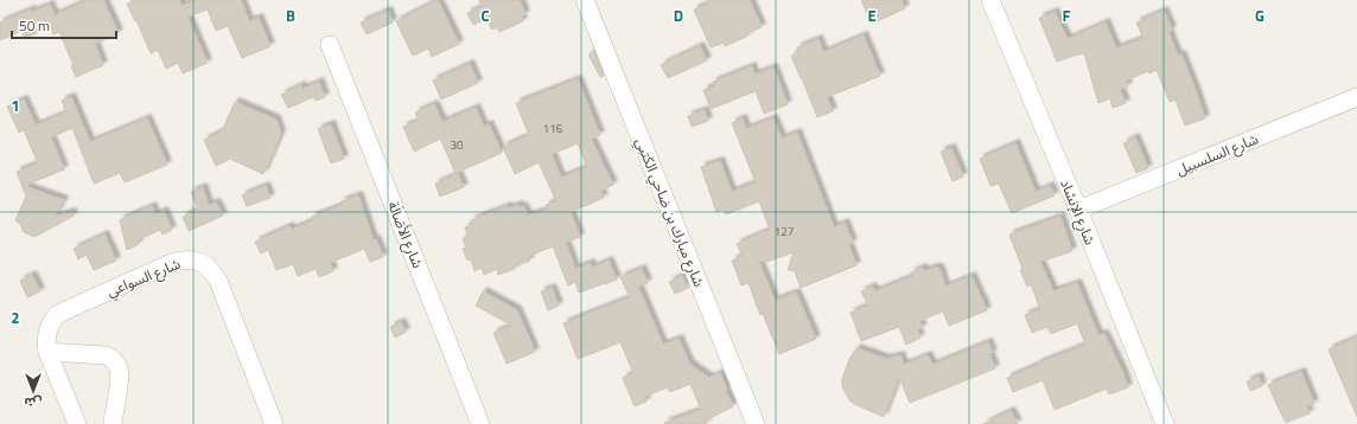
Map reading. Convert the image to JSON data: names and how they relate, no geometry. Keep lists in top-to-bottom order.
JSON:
{
  "streets": {
    "street": [
      "شارع السلسبيل",
      "شارع مبارك بن ضاحي الكتبي",
      "شارع الإنشاد",
      "شارع الأَصَالَة",
      "شارع السواعي"
    ]
  },
  "crossings": [
    ["شارع السلسبيل", "شارع الإنشاد"]
  ],
  "house_numbers": ["116", "30", "127"],
  "scale_bar": "50 m",
  "north": "bottom",
  "grid": {
    "columns": [
      "B",
      "C",
      "D",
      "E",
      "F",
      "G"
    ],
    "rows": ["1", "2"]
  }
}
